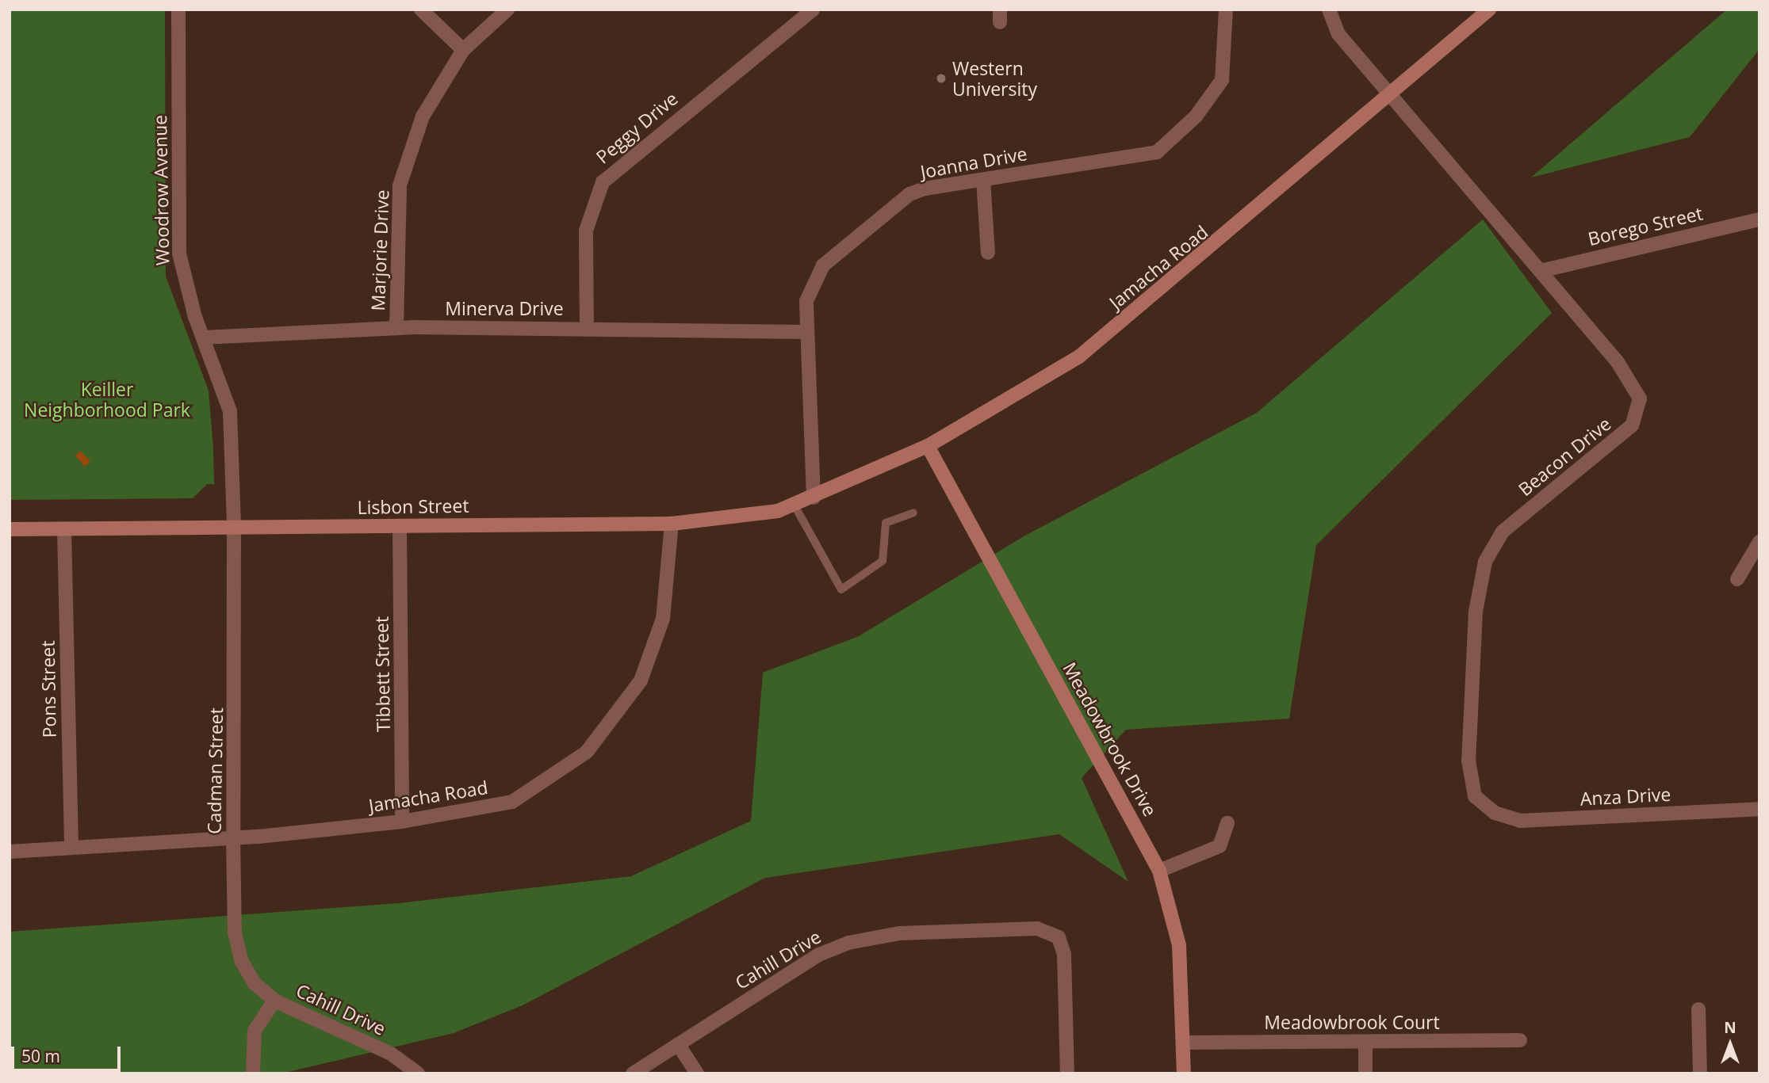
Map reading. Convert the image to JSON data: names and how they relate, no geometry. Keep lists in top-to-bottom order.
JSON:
{
  "streets": {
    "main road": ["Jamacha Road", "Lisbon Street", "Meadowbrook Drive"],
    "street": [
      "Peggy Drive",
      "Joanna Drive",
      "Woodrow Avenue",
      "Borego Street",
      "Marjorie Drive",
      "Minerva Drive",
      "Beacon Drive",
      "Tibbett Street",
      "Pons Street",
      "Cadman Street",
      "Anza Drive",
      "Cahill Drive",
      "Meadowbrook Court"
    ]
  },
  "crossings": [
    ["Peggy Drive", "Minerva Drive"],
    ["Joanna Drive", "Jamacha Road"],
    ["Joanna Drive", "Minerva Drive"],
    ["Joanna Drive", "Lisbon Street"],
    ["Woodrow Avenue", "Minerva Drive"],
    ["Woodrow Avenue", "Lisbon Street"],
    ["Woodrow Avenue", "Cadman Street"],
    ["Borego Street", "Beacon Drive"],
    ["Marjorie Drive", "Minerva Drive"],
    ["Jamacha Road", "Beacon Drive"],
    ["Jamacha Road", "Lisbon Street"],
    ["Jamacha Road", "Tibbett Street"],
    ["Jamacha Road", "Pons Street"],
    ["Jamacha Road", "Meadowbrook Drive"],
    ["Jamacha Road", "Cadman Street"],
    ["Beacon Drive", "Anza Drive"],
    ["Lisbon Street", "Tibbett Street"],
    ["Lisbon Street", "Pons Street"],
    ["Lisbon Street", "Cadman Street"],
    ["Meadowbrook Drive", "Meadowbrook Court"],
    ["Cadman Street", "Cahill Drive"]
  ],
  "parks": ["Keiller Neighborhood Park"],
  "places": ["Western University"],
  "scale_bar": "50 m",
  "north": "top"
}
